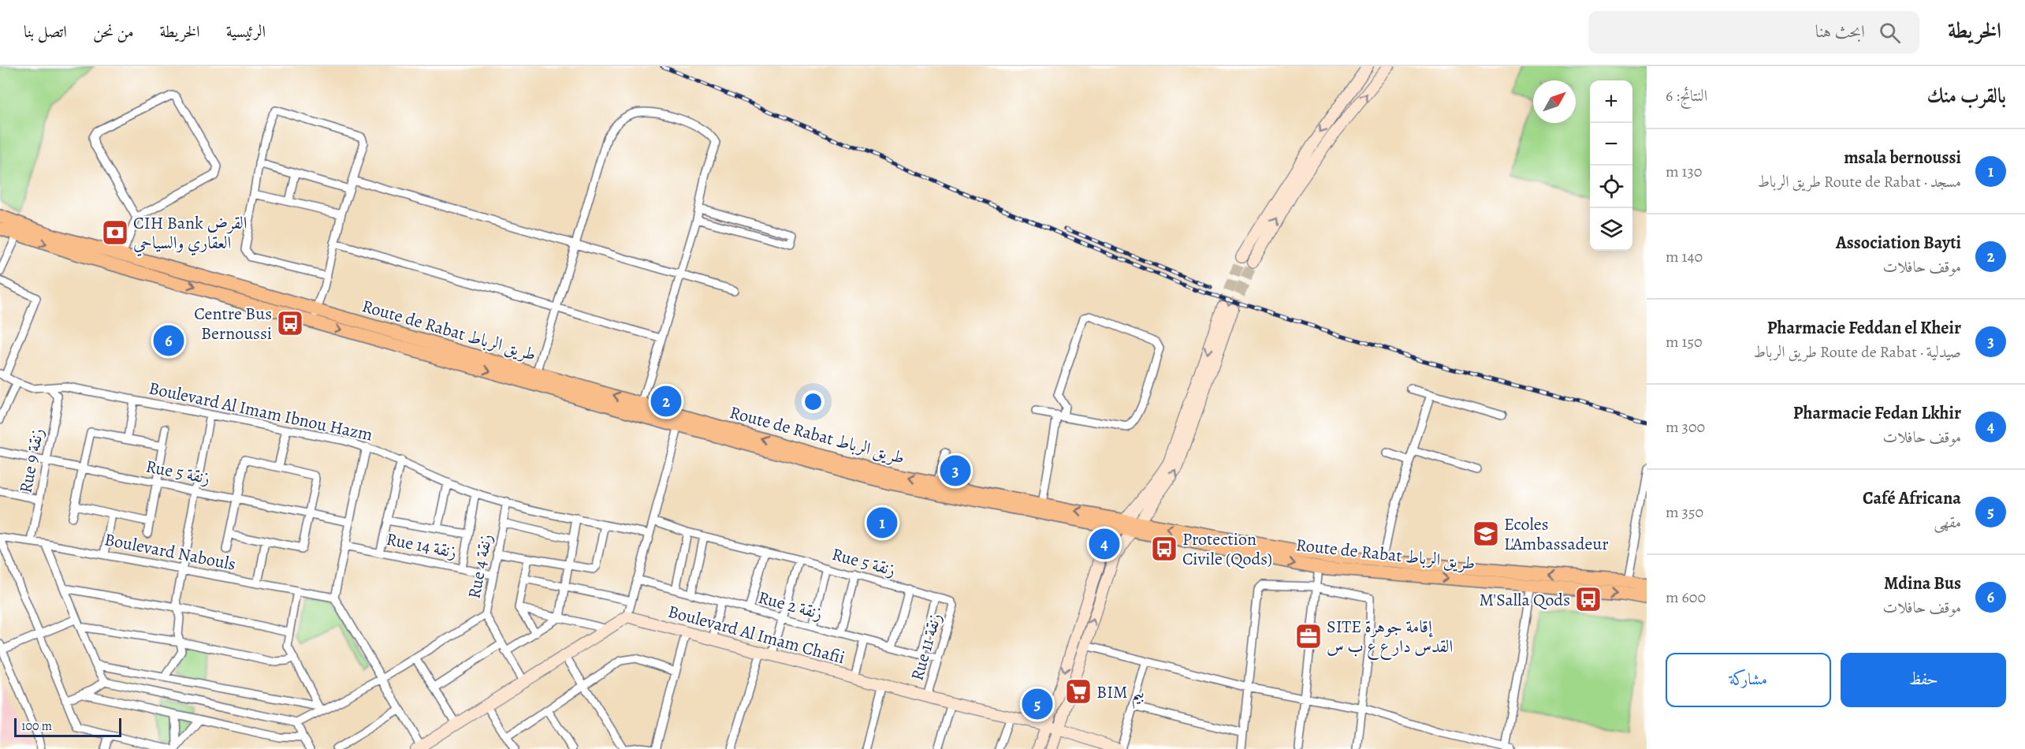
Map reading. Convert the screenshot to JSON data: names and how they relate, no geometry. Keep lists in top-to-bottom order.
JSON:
{
  "streets": {
    "main road": ["Route de Rabat طريق الرباط"],
    "street": [
      "Boulevard Al Imam Ibnou Hazm",
      "Rue 9 زنقة",
      "Rue 5 زنقة",
      "Rue 14 زنقة",
      "Boulevard Nabouls",
      "Rue 4 زنقة",
      "Rue 2 زنقة",
      "Boulevard Al Imam Chafii",
      "Rue 11 زنقة"
    ]
  },
  "crossings": [
    ["Boulevard Al Imam Ibnou Hazm", "Rue 9 زنقة"],
    ["Boulevard Al Imam Ibnou Hazm", "Rue 4 زنقة"],
    ["Rue 9 زنقة", "Rue 5 زنقة"],
    ["Rue 9 زنقة", "Boulevard Nabouls"],
    ["Rue 5 زنقة", "Rue 11 زنقة"],
    ["Rue 14 زنقة", "Rue 4 زنقة"],
    ["Rue 2 زنقة", "Rue 11 زنقة"],
    ["Boulevard Al Imam Chafii", "Rue 11 زنقة"]
  ],
  "places": {
    "bank": ["CIH Bank القرض العقاري والسياحي"],
    "bus stop": ["Centre Bus Bernoussi", "Protection Civile (Qods)", "M'Salla Qods"],
    "school or university": ["Ecoles L'Ambassadeur"],
    "office": ["SITE إقامة جوهرة القدس دار ع ع ب س"],
    "supermarket": ["BIM بيم"]
  },
  "scale_bar": "100 m",
  "north": "top right",
  "page": {
    "header": "الخريطة",
    "search": "ابحث هنا",
    "nav": [
      "الرئيسية",
      "الخريطة",
      "من نحن",
      "اتصل بنا"
    ],
    "heading": ["بالقرب منك", "النتائج: 6"],
    "map_buttons": ["+", "−"],
    "list": [
      {
        "mark": "1",
        "name": "msala bernoussi",
        "note": "مسجد · Route de Rabat طريق الرباط",
        "value": "130 m"
      },
      {
        "mark": "2",
        "name": "Association Bayti",
        "note": "موقف حافلات",
        "value": "140 m"
      },
      {
        "mark": "3",
        "name": "Pharmacie Feddan el Kheir",
        "note": "صيدلية · Route de Rabat طريق الرباط",
        "value": "150 m"
      },
      {
        "mark": "4",
        "name": "Pharmacie Fedan Lkhir",
        "note": "موقف حافلات",
        "value": "300 m"
      },
      {
        "mark": "5",
        "name": "Café Africana",
        "note": "مقهى",
        "value": "350 m"
      },
      {
        "mark": "6",
        "name": "Mdina Bus",
        "note": "موقف حافلات",
        "value": "600 m"
      }
    ],
    "pins": [
      "6",
      "2",
      "3",
      "1",
      "4",
      "5"
    ],
    "buttons": ["حفظ", "مشاركة"],
    "scale": "100 m"
  }
}
